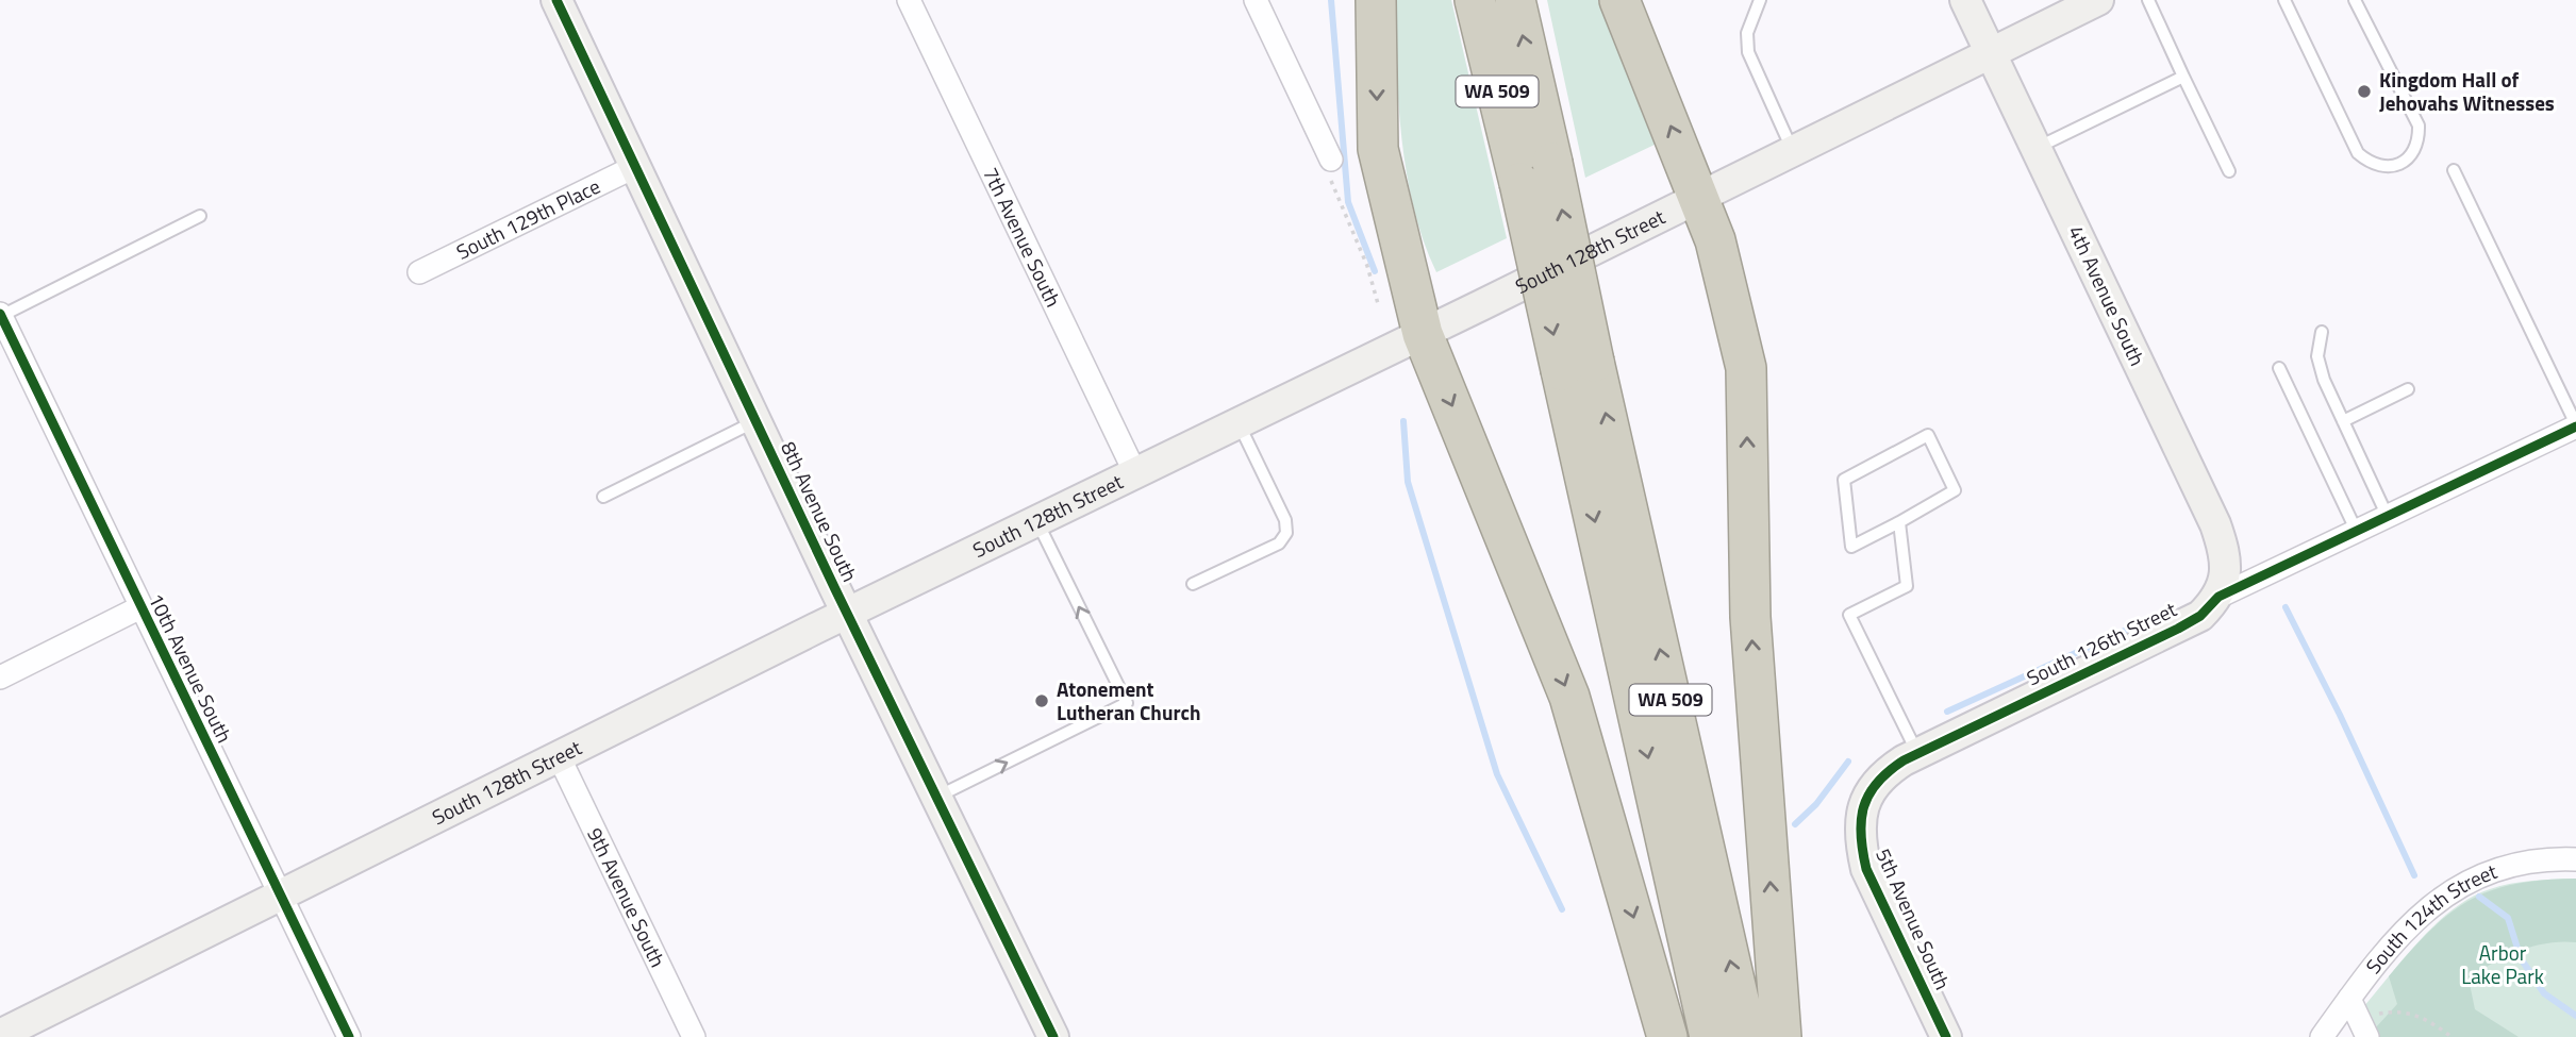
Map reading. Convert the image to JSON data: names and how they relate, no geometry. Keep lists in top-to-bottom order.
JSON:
{
  "streets": {
    "highway": ["WA 509"],
    "street": [
      "South 129th Place",
      "7th Avenue South",
      "South 128th Street",
      "4th Avenue South",
      "8th Avenue South",
      "South 126th Street",
      "10th Avenue South",
      "9th Avenue South",
      "5th Avenue South",
      "South 124th Street"
    ]
  },
  "crossings": [
    ["South 129th Place", "8th Avenue South"],
    ["7th Avenue South", "South 128th Street"],
    ["South 128th Street", "4th Avenue South"],
    ["South 128th Street", "8th Avenue South"],
    ["South 128th Street", "10th Avenue South"],
    ["South 128th Street", "9th Avenue South"],
    ["4th Avenue South", "South 126th Street"],
    ["South 126th Street", "5th Avenue South"]
  ],
  "parks": ["Arbor Lake Park"],
  "places": ["Kingdom Hall of Jehovahs Witnesses", "Atonement Lutheran Church"]
}
